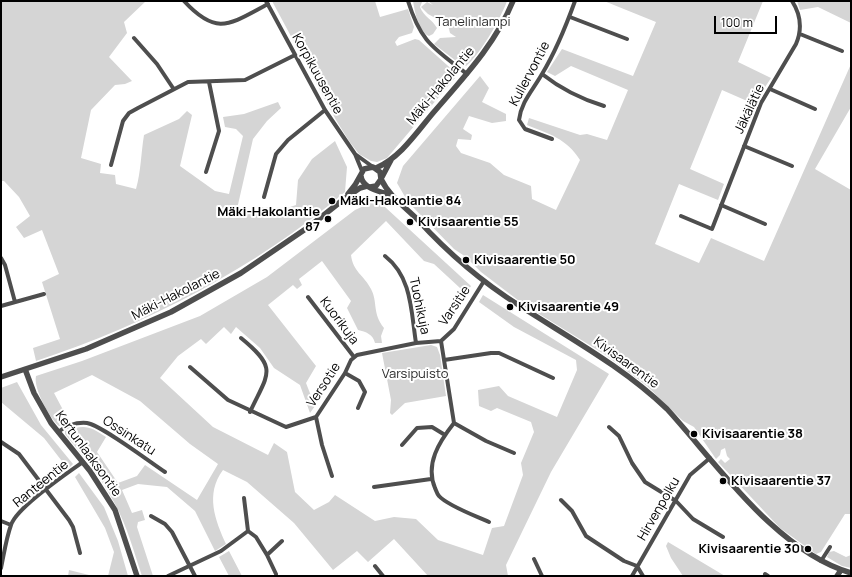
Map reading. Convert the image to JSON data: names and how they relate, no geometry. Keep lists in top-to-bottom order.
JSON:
{
  "streets": {
    "street": [
      "Korpikuusentie",
      "Kullervontie",
      "Mäki-Hakolantie",
      "Jäkälätie",
      "Tuohikuja",
      "Varsitie",
      "Kuorikuja",
      "Kivisaarentie",
      "Versotie",
      "Ossinkatu",
      "Kertunlaaksontie",
      "Ranteentie",
      "Hirvenpolku"
    ]
  },
  "crossings": [
    ["Korpikuusentie", "Mäki-Hakolantie"],
    ["Korpikuusentie", "Kivisaarentie"],
    ["Mäki-Hakolantie", "Kivisaarentie"],
    ["Mäki-Hakolantie", "Kertunlaaksontie"],
    ["Tuohikuja", "Versotie"],
    ["Varsitie", "Kivisaarentie"],
    ["Varsitie", "Versotie"],
    ["Kuorikuja", "Versotie"],
    ["Kivisaarentie", "Hirvenpolku"],
    ["Ossinkatu", "Kertunlaaksontie"],
    ["Kertunlaaksontie", "Ranteentie"]
  ],
  "parks": ["Tanelinlampi", "Varsipuisto"],
  "places": [
    "Mäki-Hakolantie 84",
    "Mäki-Hakolantie 87",
    "Kivisaarentie 55",
    "Kivisaarentie 50",
    "Kivisaarentie 49",
    "Kivisaarentie 38",
    "Kivisaarentie 37",
    "Kivisaarentie 30"
  ],
  "scale_bar": "100 m"
}
